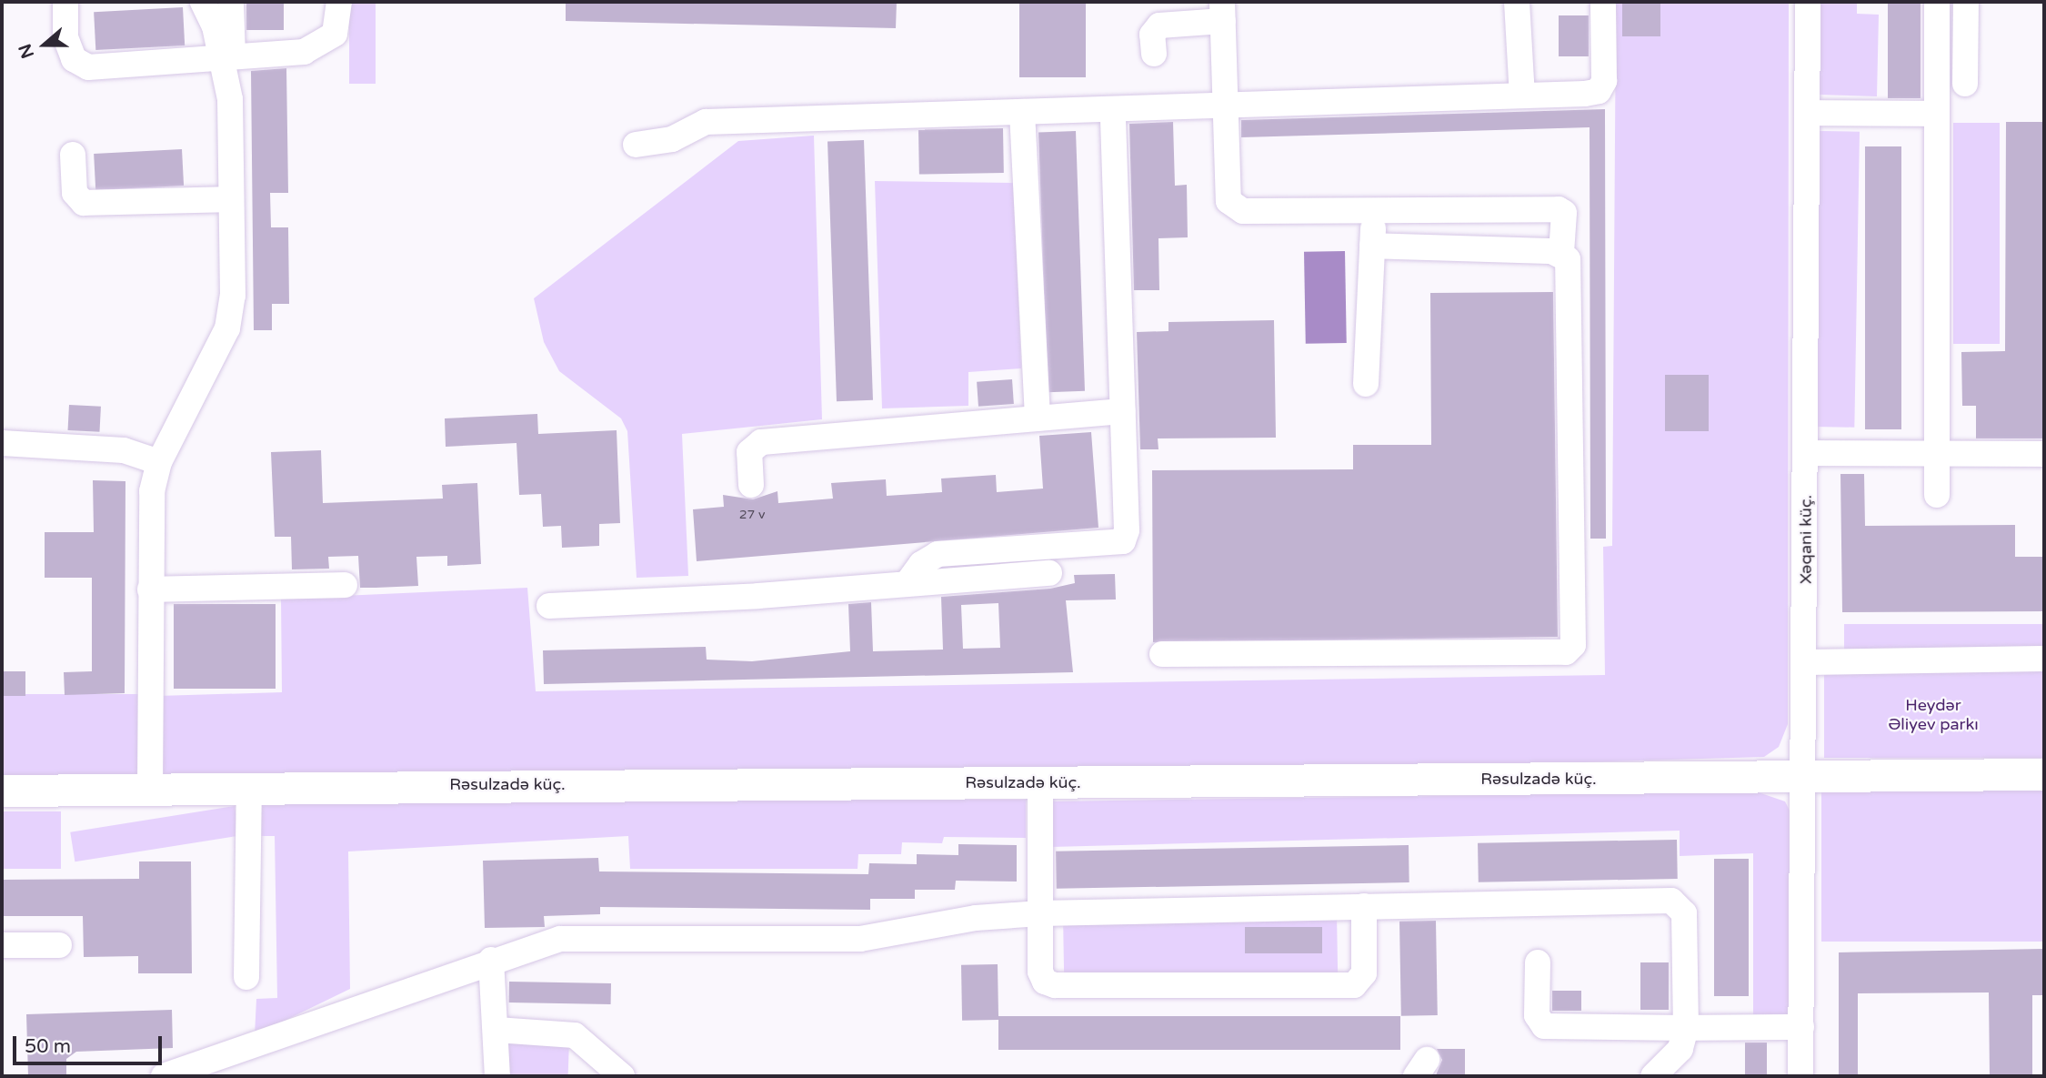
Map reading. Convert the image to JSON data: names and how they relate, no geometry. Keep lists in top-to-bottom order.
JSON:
{
  "streets": {
    "main road": ["Rəsulzadə küç."],
    "street": ["Xəqani küç."]
  },
  "crossings": [
    ["Xəqani küç.", "Rəsulzadə küç."]
  ],
  "parks": ["Heydər Əliyev parkı"],
  "house_numbers": ["27 v"],
  "scale_bar": "50 m",
  "north": "left"
}
